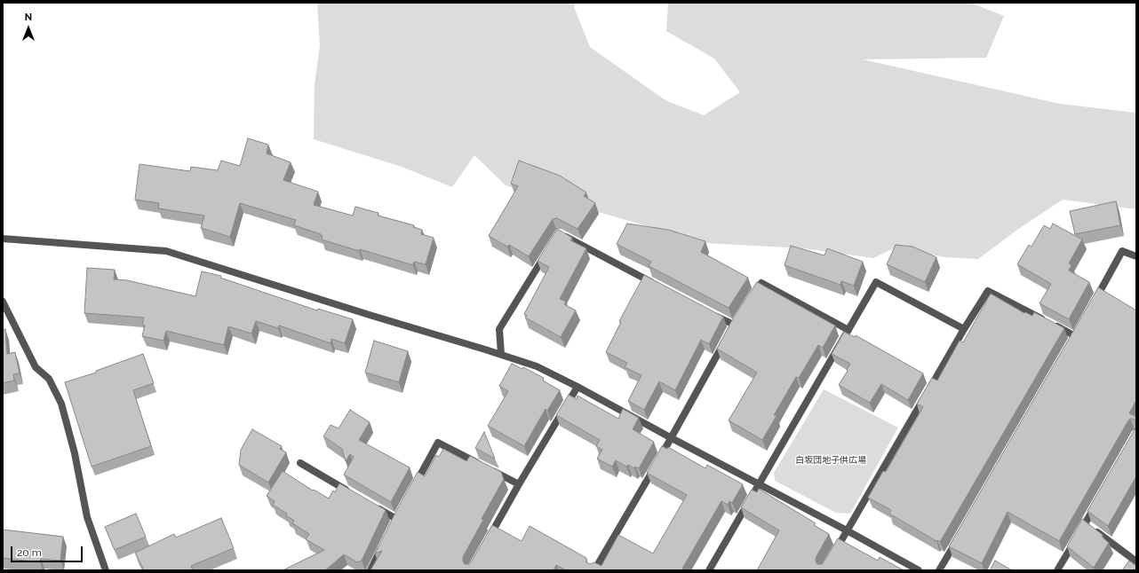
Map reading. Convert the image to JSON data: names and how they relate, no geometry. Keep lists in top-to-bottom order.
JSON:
{
  "parks": ["白坂団地子供広場"],
  "scale_bar": "20 m",
  "north": "top"
}
